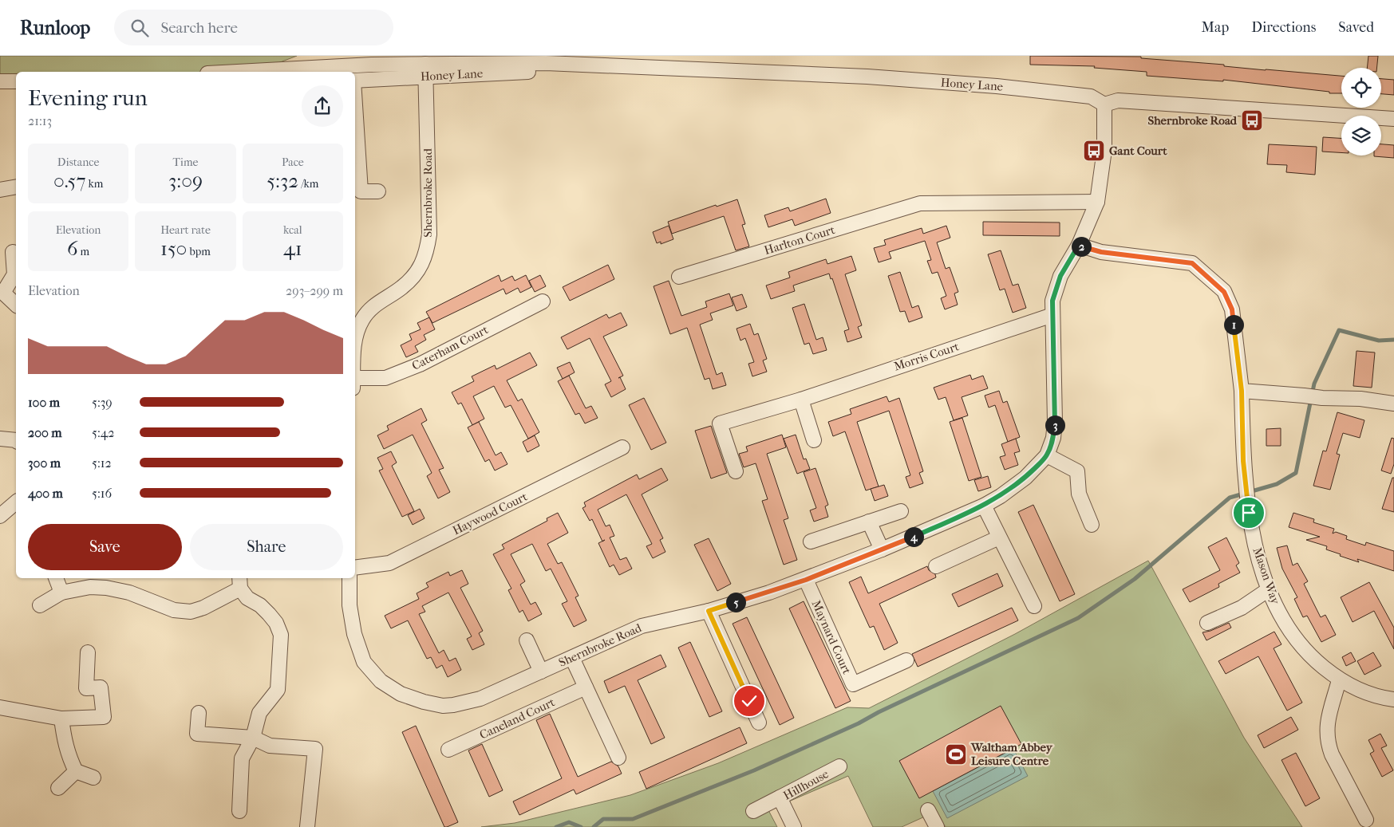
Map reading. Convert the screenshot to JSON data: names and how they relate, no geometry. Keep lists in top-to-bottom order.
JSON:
{
  "streets": {
    "street": [
      "Honey Lane",
      "Shernbroke Road",
      "Harlton Court",
      "Caterham Court",
      "Morris Court",
      "Haywood Court",
      "Mason Way",
      "Maynard Court",
      "Caneland Court",
      "Hillhouse"
    ]
  },
  "crossings": [
    ["Honey Lane", "Shernbroke Road"],
    ["Shernbroke Road", "Harlton Court"],
    ["Shernbroke Road", "Morris Court"],
    ["Shernbroke Road", "Mason Way"],
    ["Shernbroke Road", "Maynard Court"]
  ],
  "places": {
    "bus stop": ["Shernbroke Road", "Gant Court"],
    "sports": ["Waltham Abbey Leisure Centre"]
  },
  "page": {
    "header": "Runloop",
    "search": "Search here",
    "nav": ["Map", "Directions", "Saved"],
    "heading": ["Evening run", "21:13"],
    "stats": [
      ["Distance", "0.57 km"],
      ["Time", "3:09"],
      ["Pace", "5:32 /km"],
      ["Elevation", "6 m"],
      ["Heart rate", "150 bpm"],
      ["kcal", "41"]
    ],
    "pins": [
      "2",
      "1",
      "3",
      "4",
      "5"
    ],
    "chart": ["Elevation", "293–299 m"],
    "list": [
      {
        "name": "100 m",
        "note": "5:39"
      },
      {
        "name": "200 m",
        "note": "5:42"
      },
      {
        "name": "300 m",
        "note": "5:12"
      },
      {
        "name": "400 m",
        "note": "5:16"
      }
    ],
    "buttons": ["Save", "Share"]
  }
}
